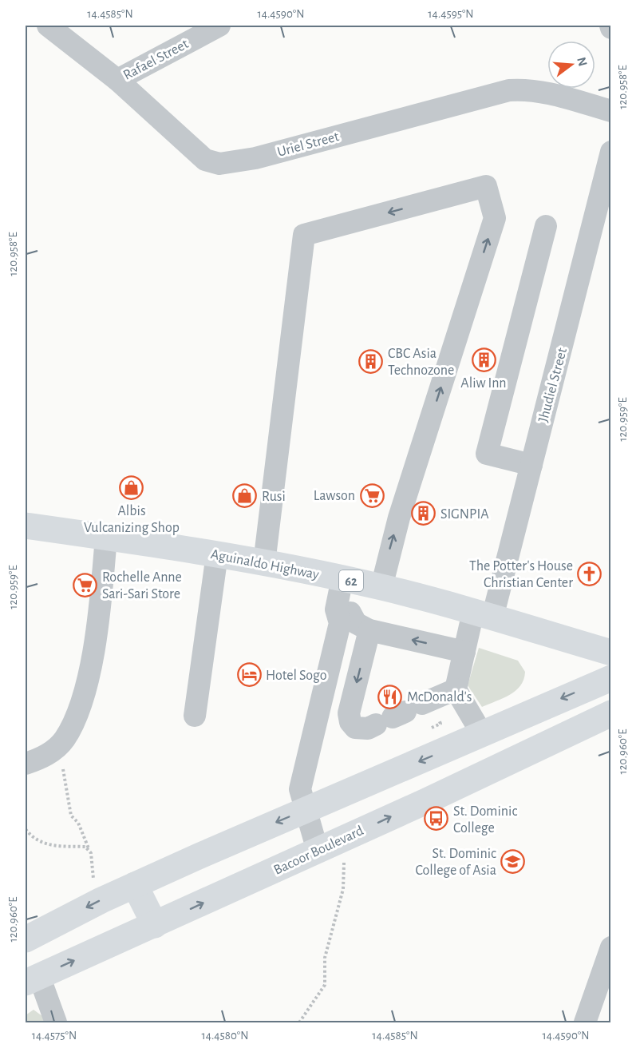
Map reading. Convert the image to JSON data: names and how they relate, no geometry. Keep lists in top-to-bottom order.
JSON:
{
  "streets": {
    "main road": ["Aguinaldo Highway", "62", "Bacoor Boulevard"],
    "street": ["Rafael Street", "Uriel Street", "Jhudiel Street"]
  },
  "crossings": [
    ["Rafael Street", "Uriel Street"],
    ["Jhudiel Street", "Aguinaldo Highway"]
  ],
  "places": {
    "building": ["Aliw Inn", "CBC Asia Technozone", "SIGNPIA"],
    "shop": ["Albis Vulcanizing Shop", "Rusi"],
    "supermarket": ["Lawson", "Rochelle Anne Sari-Sari Store"],
    "church": ["The Potter's House Christian Center"],
    "hotel": ["Hotel Sogo"],
    "restaurant": ["McDonald's"],
    "bus stop": ["St. Dominic College"],
    "school or university": ["St. Dominic College of Asia"]
  },
  "north": "right",
  "coordinates": [
    "14.4585°N",
    "14.4590°N",
    "14.4595°N",
    "120.958°E",
    "120.959°E",
    "120.960°E",
    "14.4575°N",
    "14.4580°N"
  ]
}
